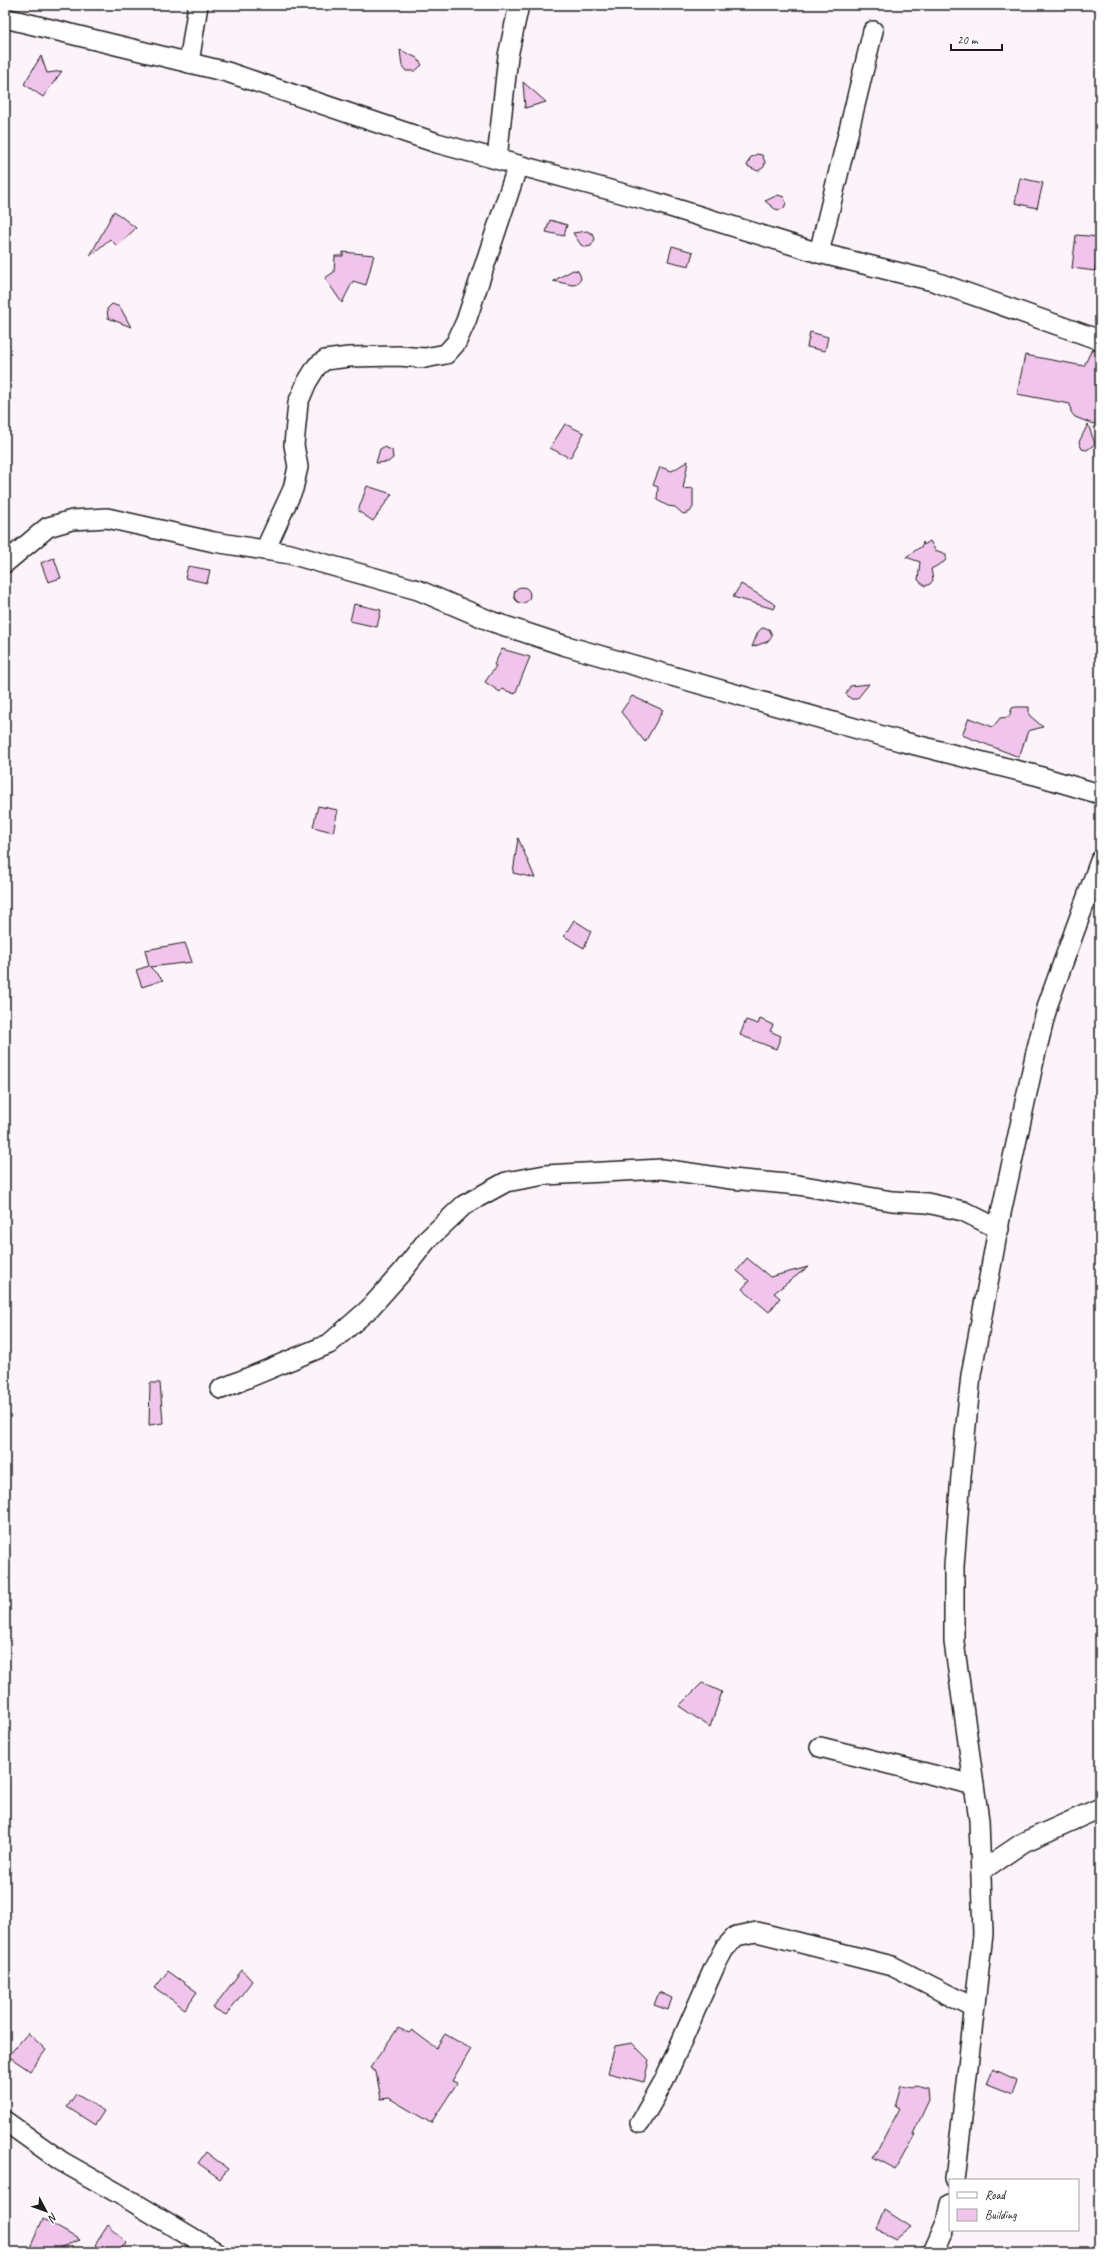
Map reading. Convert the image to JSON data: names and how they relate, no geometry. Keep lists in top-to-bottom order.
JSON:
{
  "legend": ["Road", "Building"],
  "scale_bar": "20 m",
  "north": "bottom right"
}
